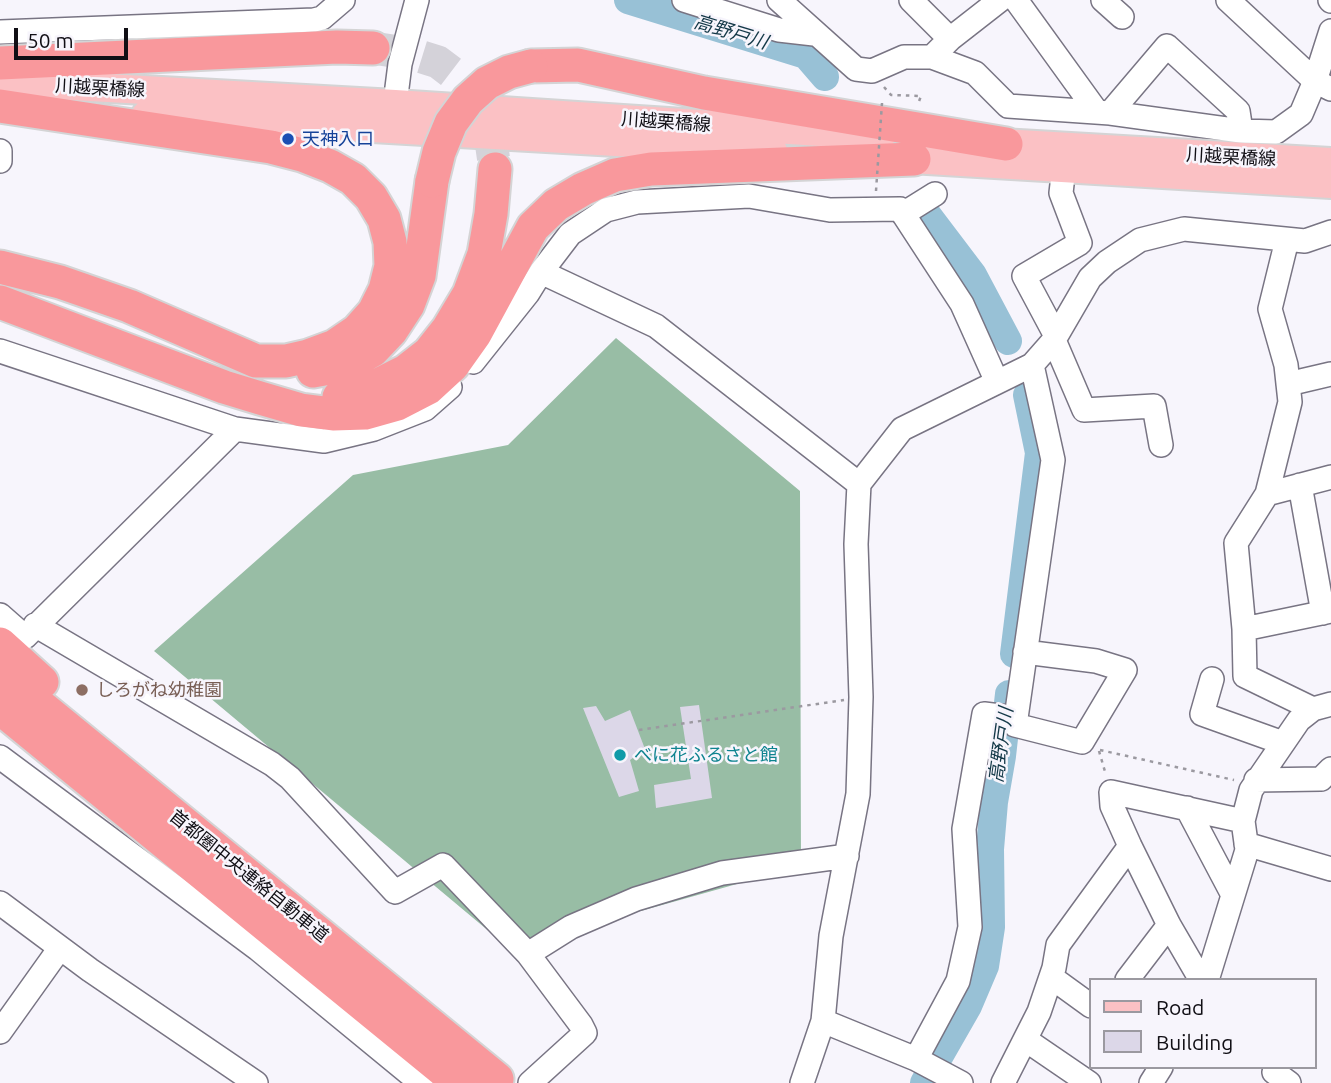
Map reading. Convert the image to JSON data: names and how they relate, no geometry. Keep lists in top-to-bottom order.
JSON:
{
  "streets": {
    "highway": ["首都圏中央連絡自動車道"],
    "main road": ["川越栗橋線"]
  },
  "water": ["高野戸川"],
  "places": ["天神入口", "しろがね幼稚園", "べに花ふるさと館"],
  "legend": ["Road", "Building"],
  "scale_bar": "50 m"
}
